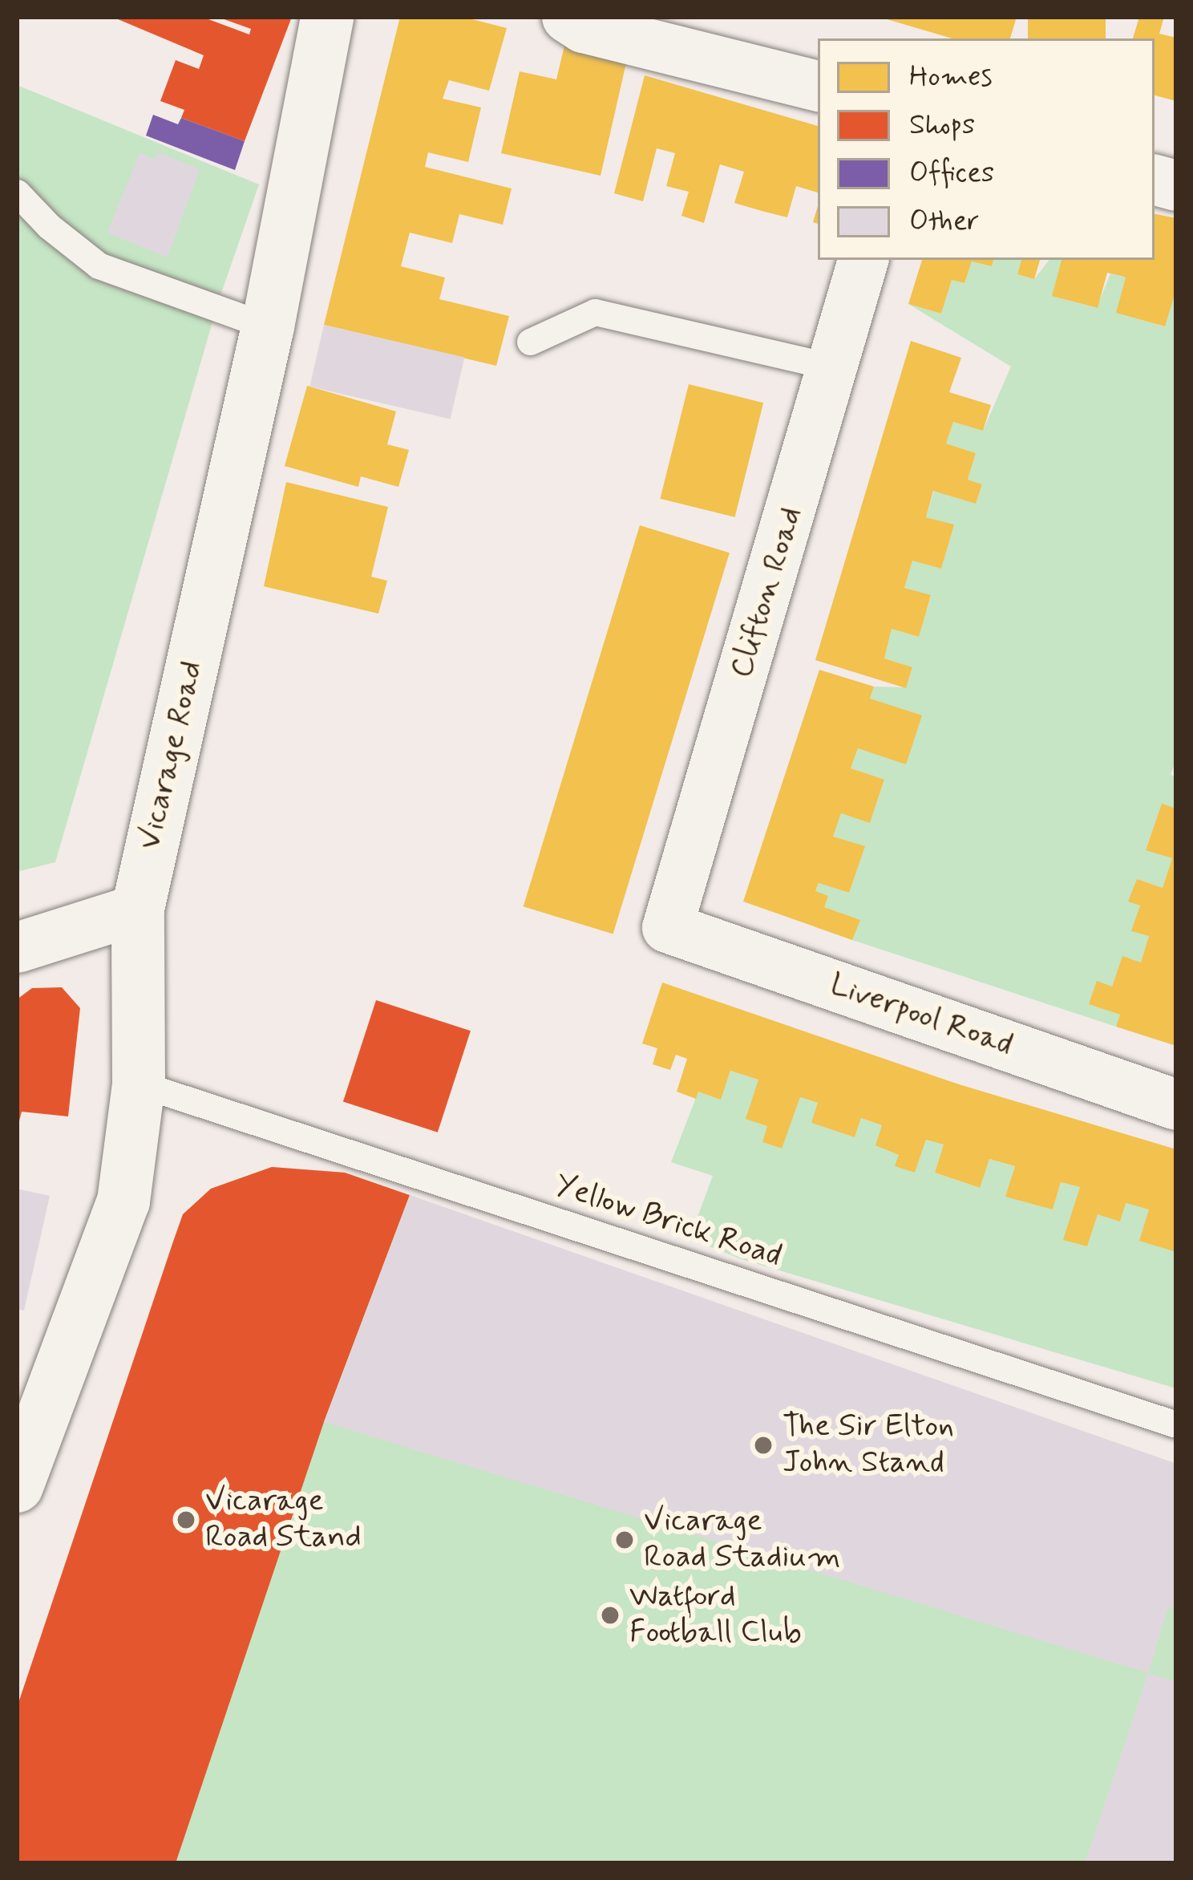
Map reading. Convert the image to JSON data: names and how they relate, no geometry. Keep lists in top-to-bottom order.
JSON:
{
  "streets": {
    "main road": ["Vicarage Road"],
    "street": ["Clifton Road", "Liverpool Road"],
    "lane": ["Yellow Brick Road"]
  },
  "crossings": [
    ["Clifton Road", "Liverpool Road"],
    ["Vicarage Road", "Yellow Brick Road"]
  ],
  "places": [
    "The Sir Elton John Stand",
    "Vicarage Road Stand",
    "Vicarage Road Stadium",
    "Watford Football Club"
  ],
  "legend": [
    "Homes",
    "Shops",
    "Offices",
    "Other"
  ]
}
